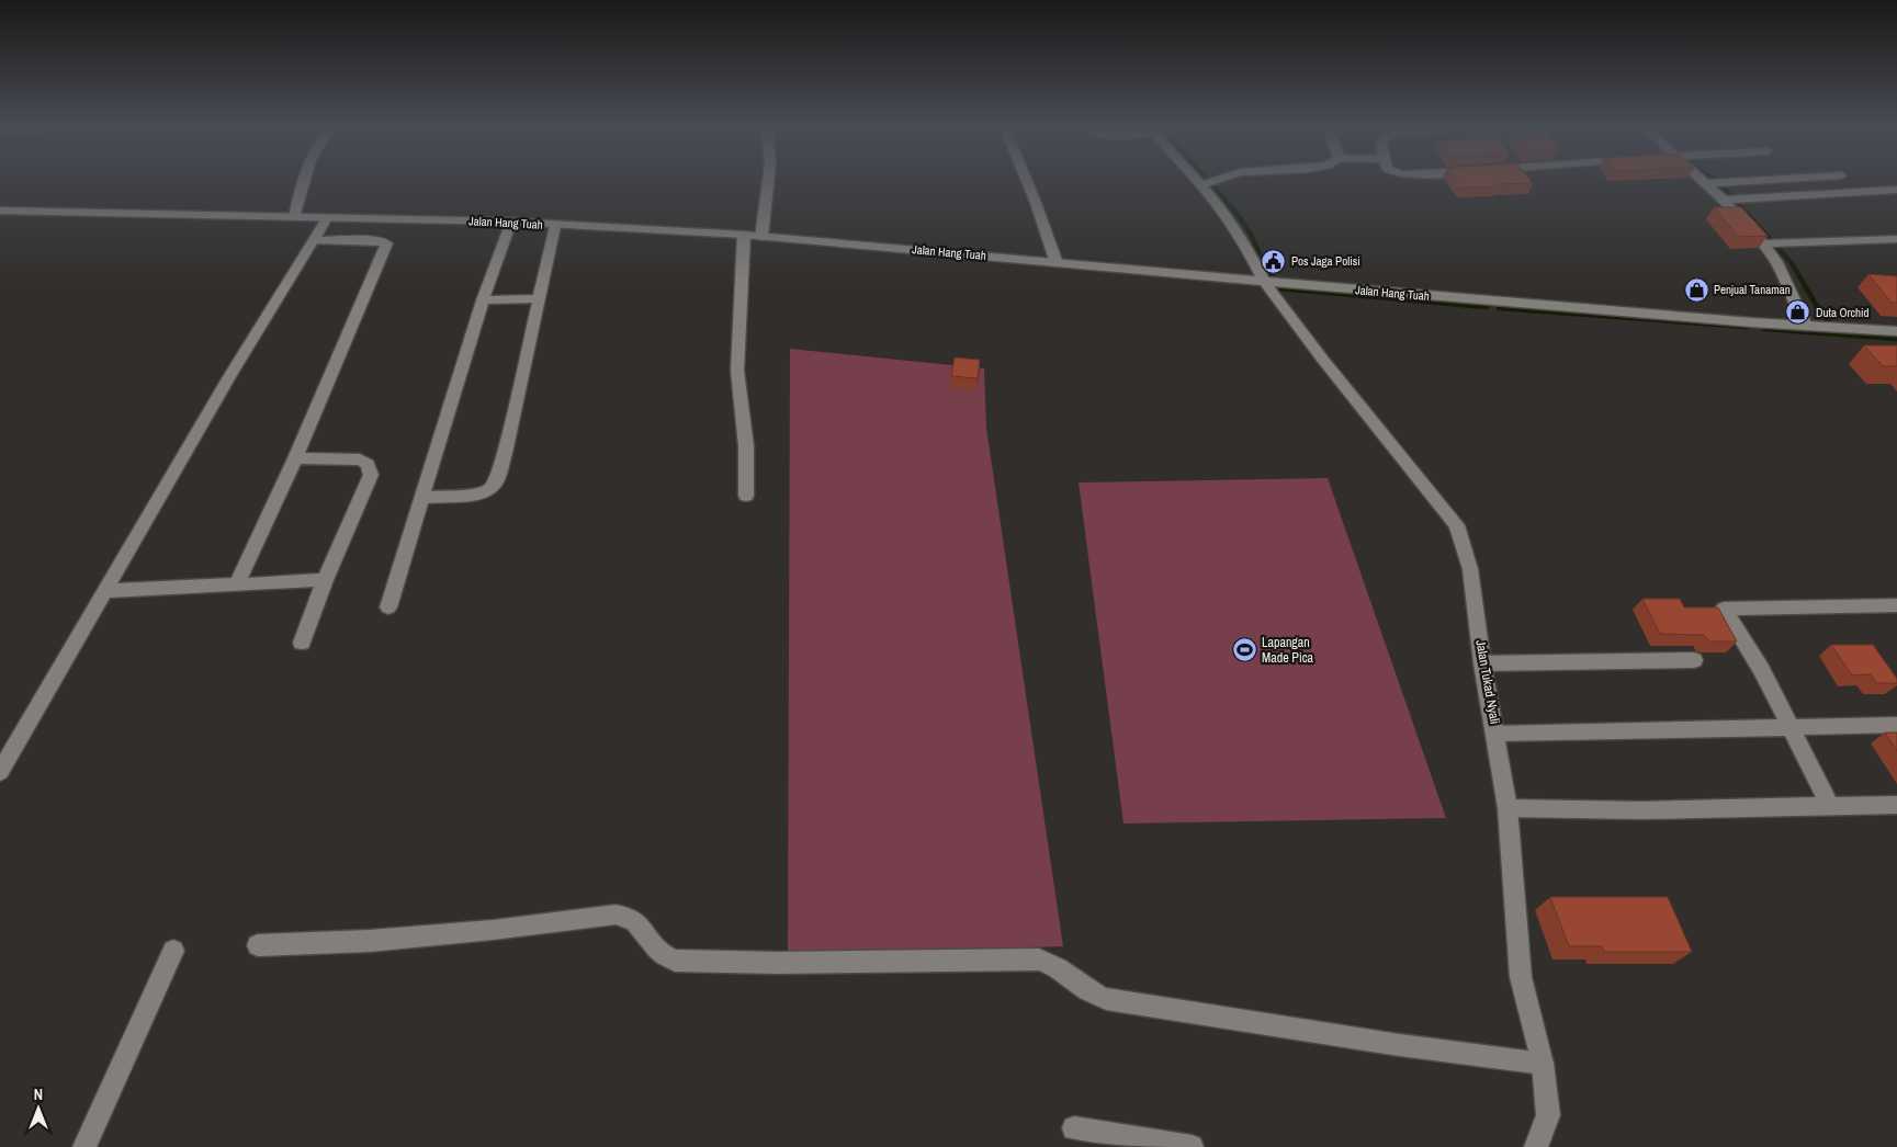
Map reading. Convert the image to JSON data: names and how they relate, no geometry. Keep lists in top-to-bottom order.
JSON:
{
  "streets": {
    "street": ["Jalan Hang Tuah", "Jalan Tukad Nyali"]
  },
  "crossings": [
    ["Jalan Hang Tuah", "Jalan Tukad Nyali"]
  ],
  "places": {
    "public building": ["Pos Jaga Polisi"],
    "shop": ["Penjual Tanaman", "Duta Orchid"],
    "sports": ["Lapangan Made Pica"]
  },
  "north": "top"
}
